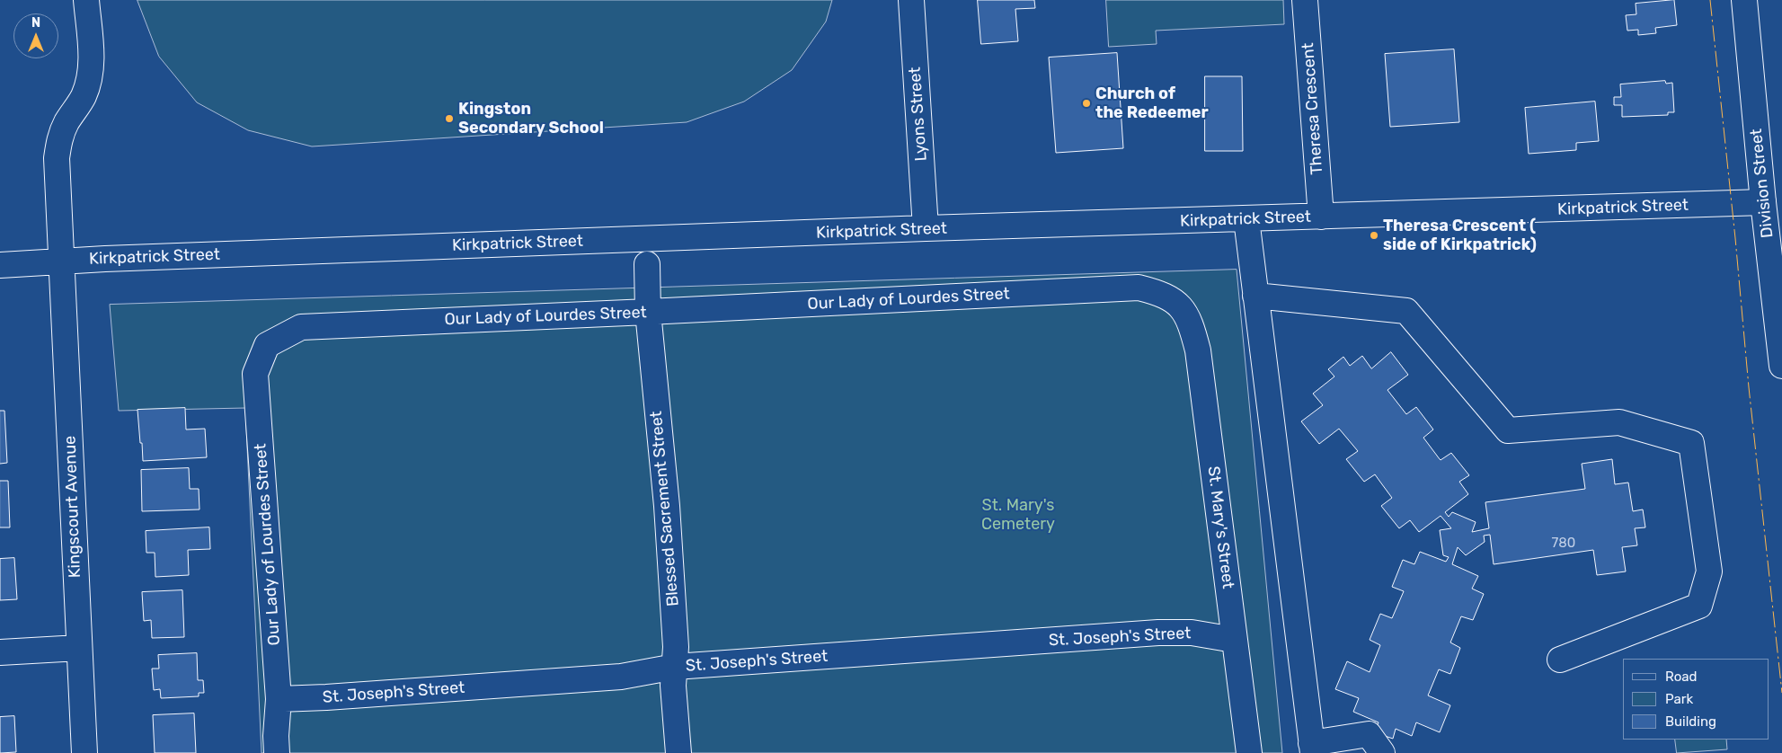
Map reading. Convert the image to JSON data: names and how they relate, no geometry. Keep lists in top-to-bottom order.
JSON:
{
  "streets": {
    "street": [
      "Theresa Crescent",
      "Lyons Street",
      "Division Street",
      "Kirkpatrick Street",
      "Our Lady of Lourdes Street",
      "Kingscourt Avenue",
      "Blessed Sacrement Street",
      "St. Mary's Street",
      "St. Joseph's Street"
    ]
  },
  "crossings": [
    ["Theresa Crescent", "Kirkpatrick Street"],
    ["Lyons Street", "Kirkpatrick Street"],
    ["Division Street", "Kirkpatrick Street"],
    ["Kirkpatrick Street", "Kingscourt Avenue"],
    ["Our Lady of Lourdes Street", "Blessed Sacrement Street"],
    ["Our Lady of Lourdes Street", "St. Mary's Street"],
    ["Our Lady of Lourdes Street", "St. Joseph's Street"],
    ["Blessed Sacrement Street", "St. Joseph's Street"],
    ["St. Mary's Street", "St. Joseph's Street"]
  ],
  "parks": ["St. Mary's Cemetery"],
  "places": ["Church of the Redeemer", "Kingston Secondary School", "Theresa Crescent ( side of Kirkpatrick)"],
  "house_numbers": ["780"],
  "legend": ["Road", "Park", "Building"],
  "north": "top"
}
